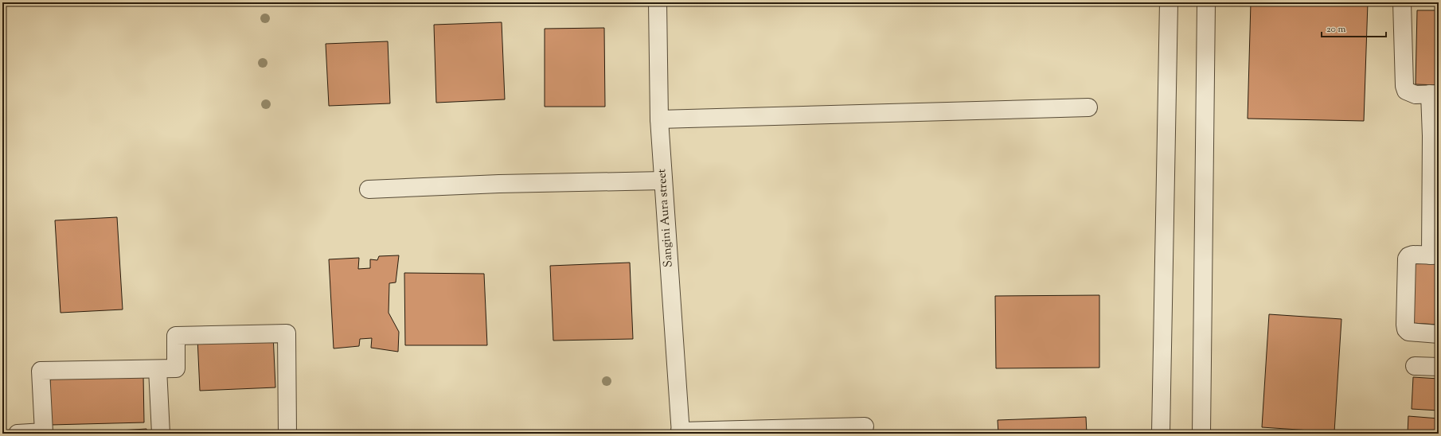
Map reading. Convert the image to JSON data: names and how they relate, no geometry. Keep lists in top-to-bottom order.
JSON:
{
  "streets": {
    "street": ["Sangini Aura street"]
  },
  "scale_bar": "20 m"
}
